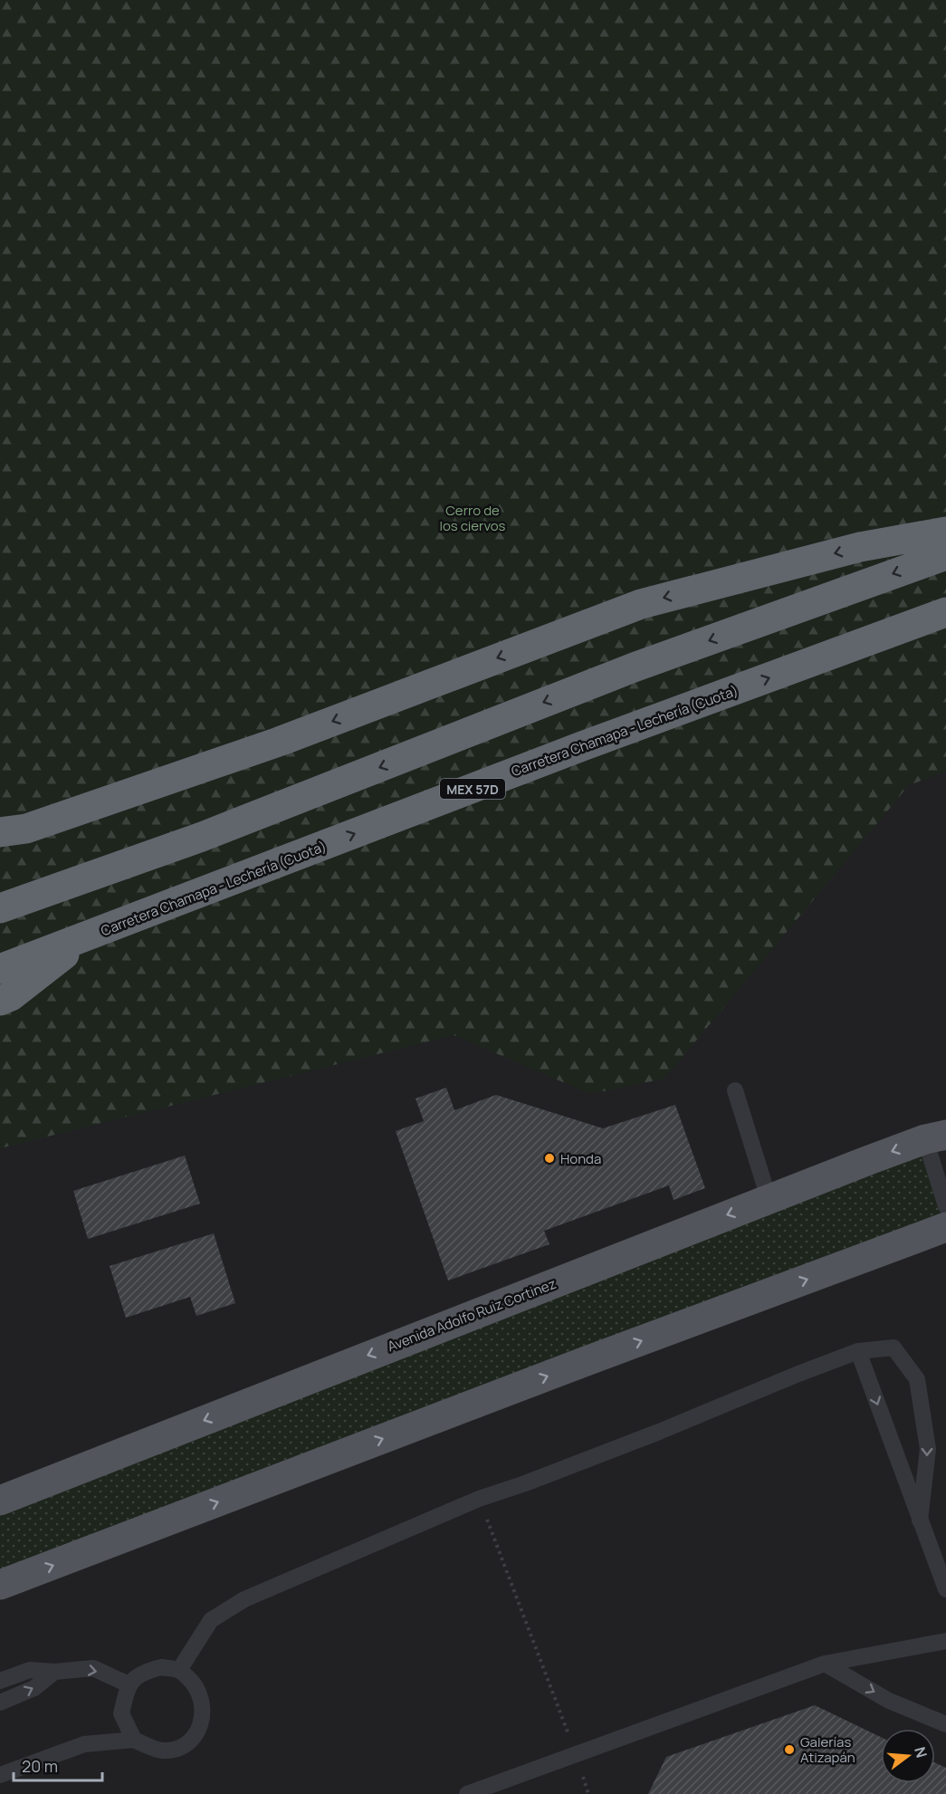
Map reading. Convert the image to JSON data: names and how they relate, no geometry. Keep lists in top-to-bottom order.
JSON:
{
  "streets": {
    "highway": ["Carretera Chamapa - Lechería (Cuota)", "MEX 57D"],
    "main road": ["Avenida Adolfo Ruiz Cortinez"]
  },
  "parks": ["Cerro de los ciervos"],
  "places": ["Honda", "Galerías Atizapán"],
  "scale_bar": "20 m",
  "north": "right"
}
